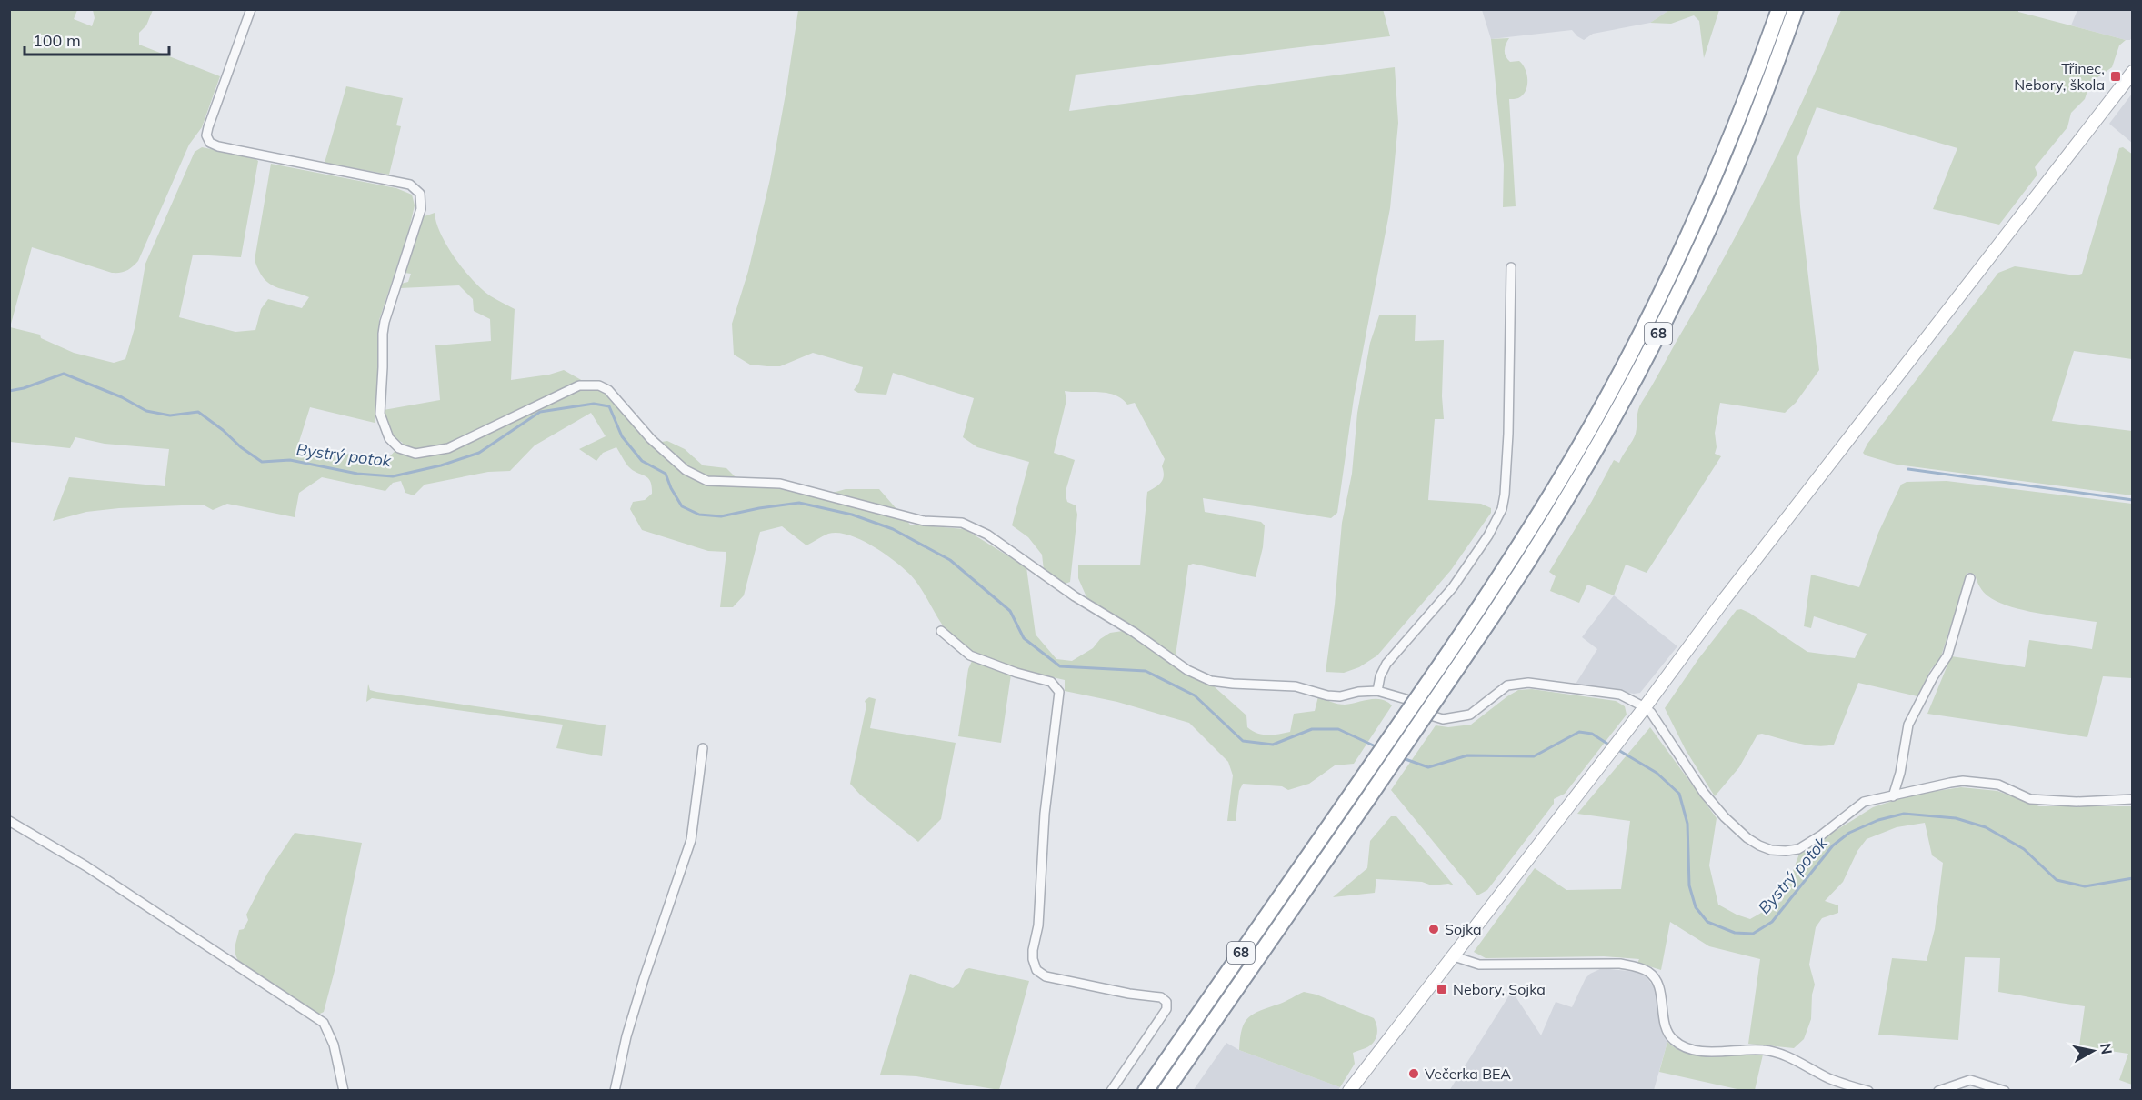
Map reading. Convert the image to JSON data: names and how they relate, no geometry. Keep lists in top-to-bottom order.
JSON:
{
  "streets": {
    "highway": ["68"]
  },
  "water": ["Bystrý potok"],
  "places": {
    "transit": ["Třinec, Nebory, škola", "Nebory, Sojka"],
    "other": ["Sojka", "Večerka BEA"]
  },
  "scale_bar": "100 m",
  "north": "right"
}
